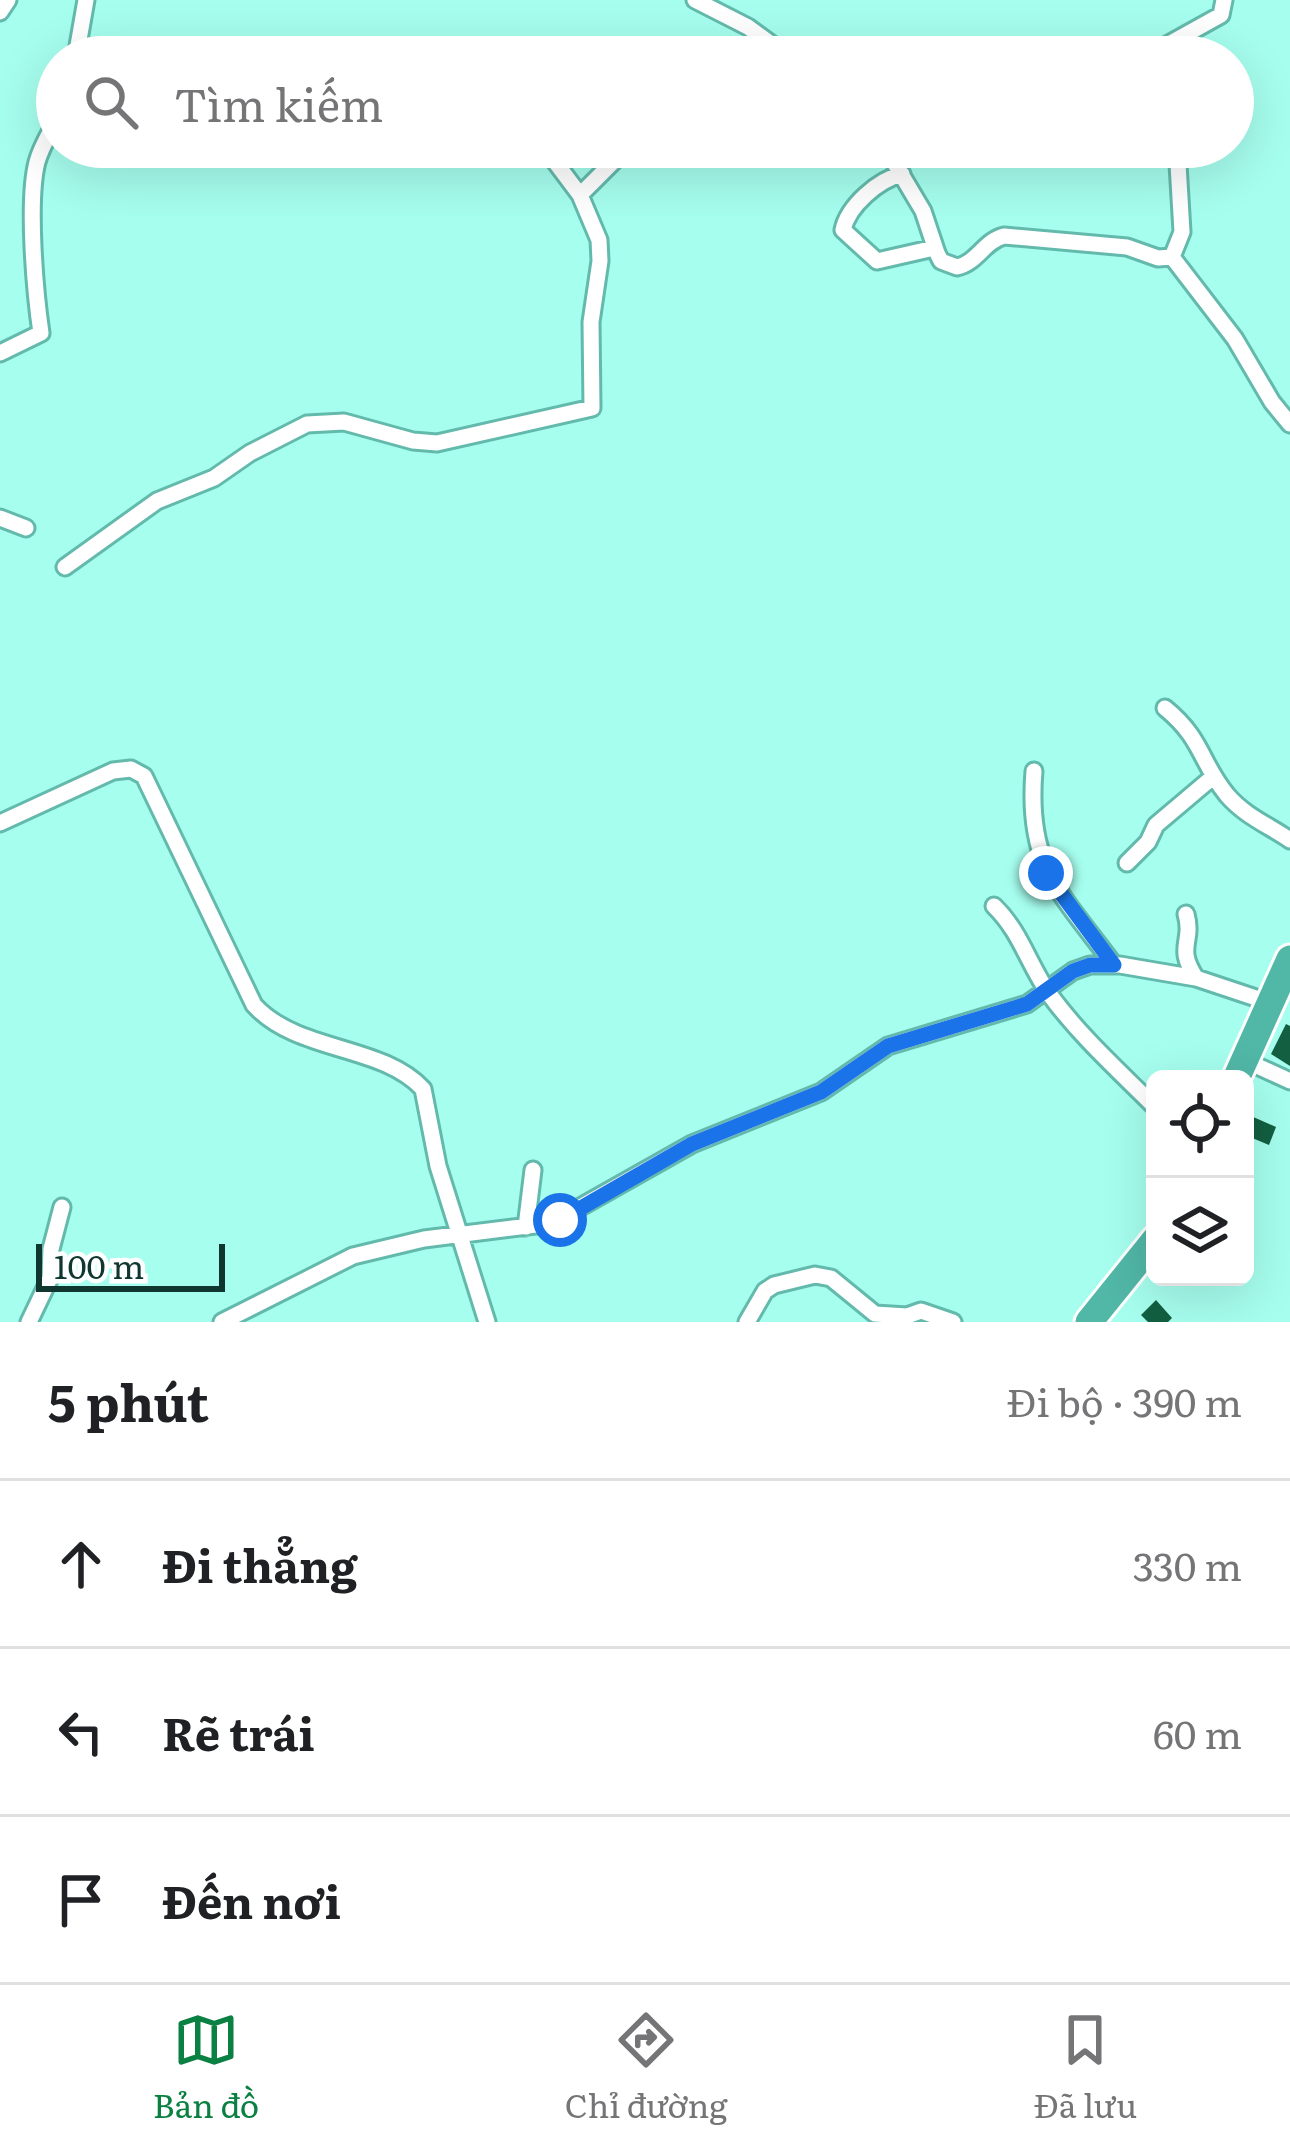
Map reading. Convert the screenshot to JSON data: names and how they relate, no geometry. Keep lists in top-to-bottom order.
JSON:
{
  "scale_bar": "100 m",
  "page": {
    "search": "Tìm kiếm",
    "scale": "100 m",
    "heading": ["5 phút", "Đi bộ · 390 m"],
    "list": [
      ["Đi thẳng", "330 m"],
      ["Rẽ trái", "60 m"],
      "Đến nơi"
    ],
    "nav": ["Bản đồ", "Chỉ đường", "Đã lưu"]
  }
}
